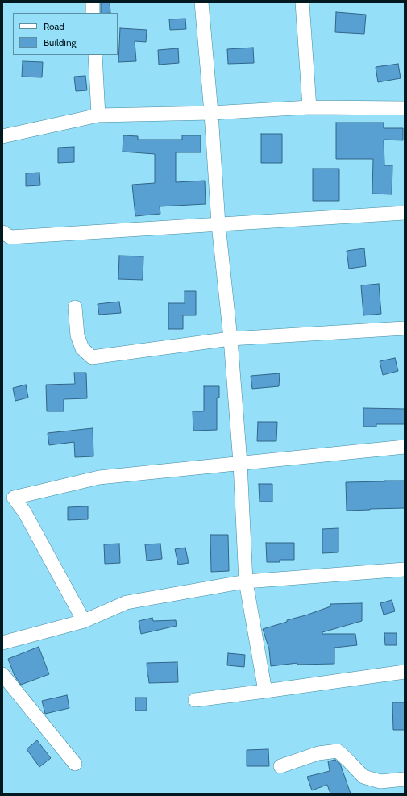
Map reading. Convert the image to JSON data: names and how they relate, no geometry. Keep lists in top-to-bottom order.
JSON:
{
  "legend": ["Road", "Building"]
}
